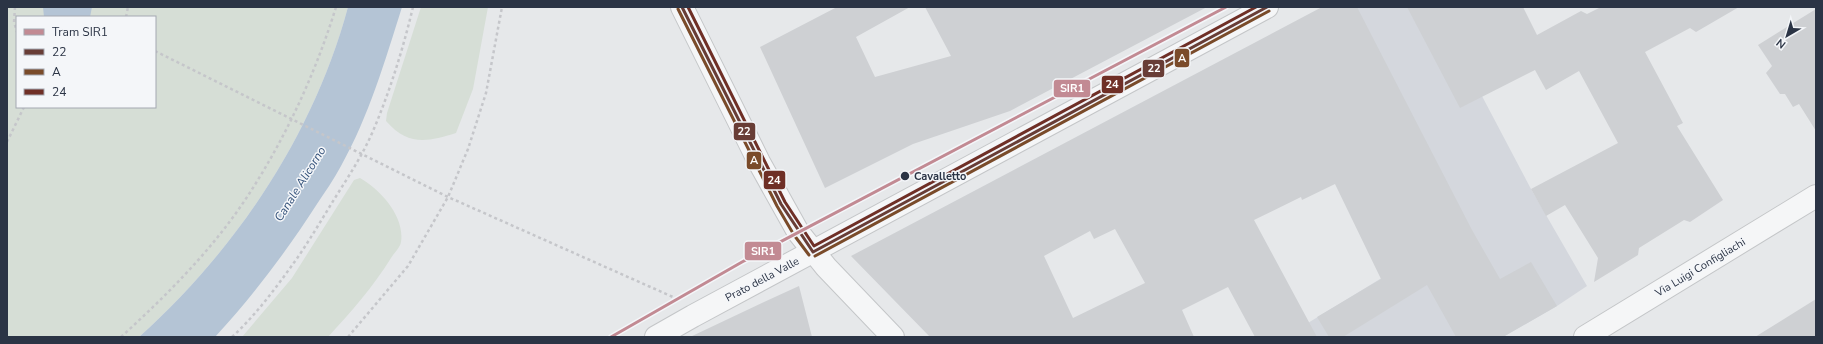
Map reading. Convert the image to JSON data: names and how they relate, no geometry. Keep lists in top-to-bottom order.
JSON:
{
  "streets": {
    "street": ["Via Luigi Configliachi", "Prato della Valle"]
  },
  "water": ["Canale Alicorno"],
  "places": ["Cavalletto"],
  "lines": [
    "tram line SIR1",
    "transit line 22",
    "transit line 24",
    "transit line A"
  ],
  "legend": [
    "Tram SIR1",
    "22",
    "A",
    "24"
  ],
  "north": "bottom left"
}
